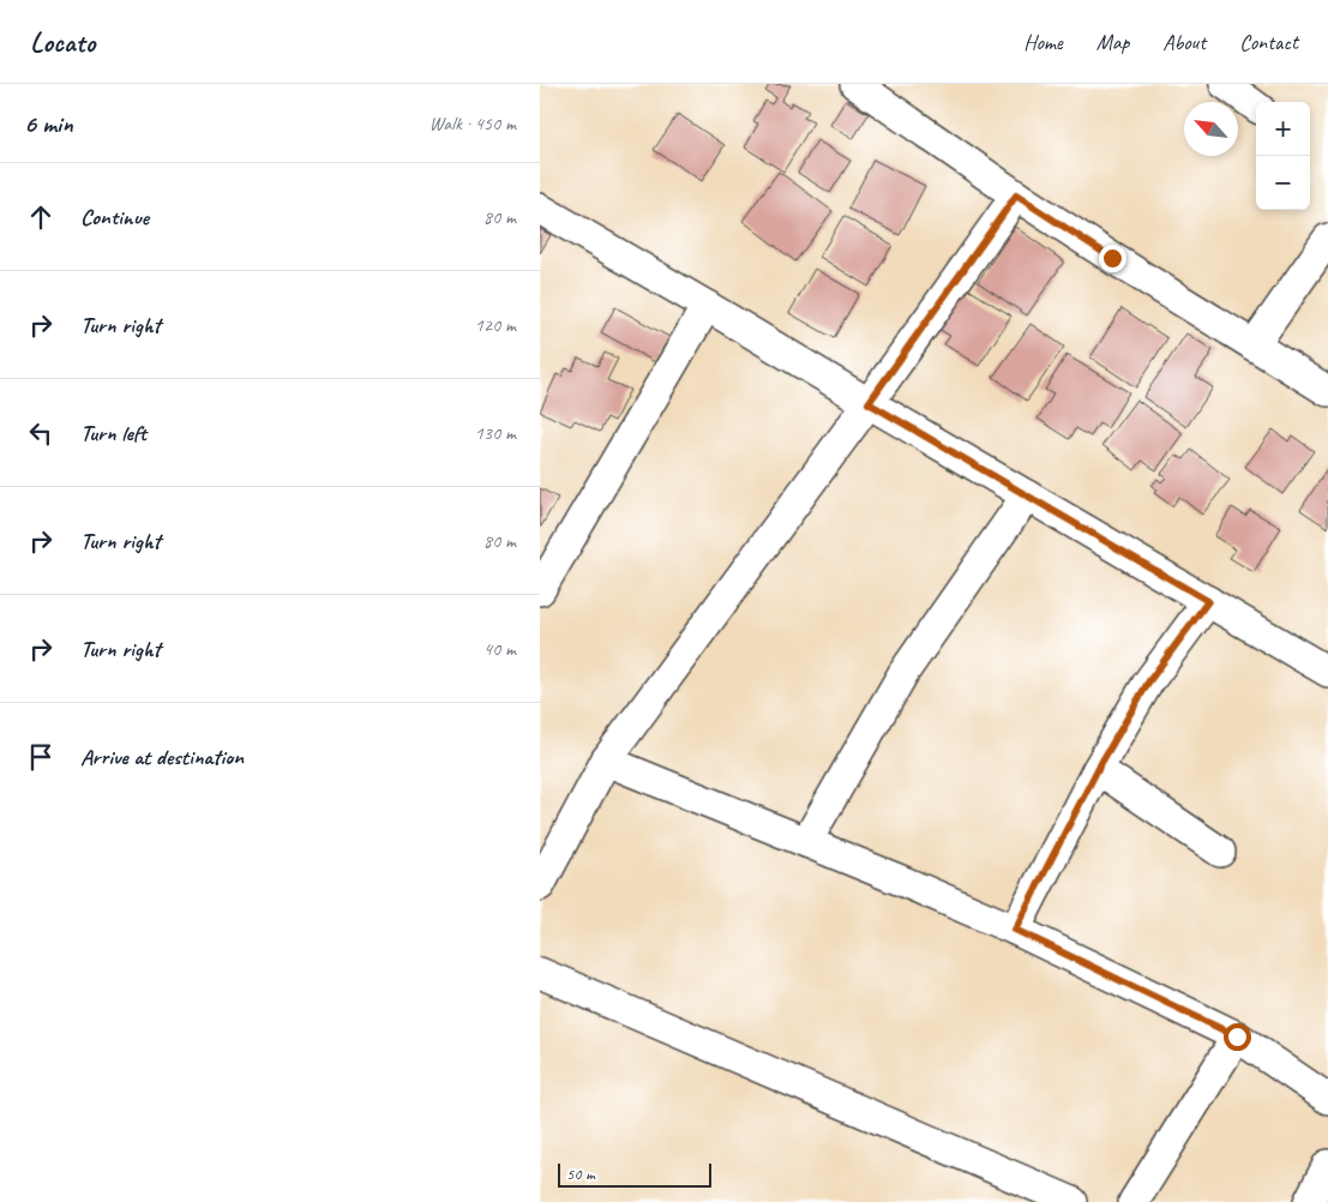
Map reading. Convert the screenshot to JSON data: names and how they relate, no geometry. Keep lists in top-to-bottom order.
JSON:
{
  "scale_bar": "50 m",
  "north": "top left",
  "page": {
    "header": "Locato",
    "nav": [
      "Home",
      "Map",
      "About",
      "Contact"
    ],
    "heading": ["6 min", "Walk · 450 m"],
    "map_buttons": ["+", "−"],
    "list": [
      ["Continue", "80 m"],
      ["Turn right", "120 m"],
      ["Turn left", "130 m"],
      ["Turn right", "80 m"],
      ["Turn right", "40 m"],
      "Arrive at destination"
    ],
    "scale": "50 m"
  }
}
